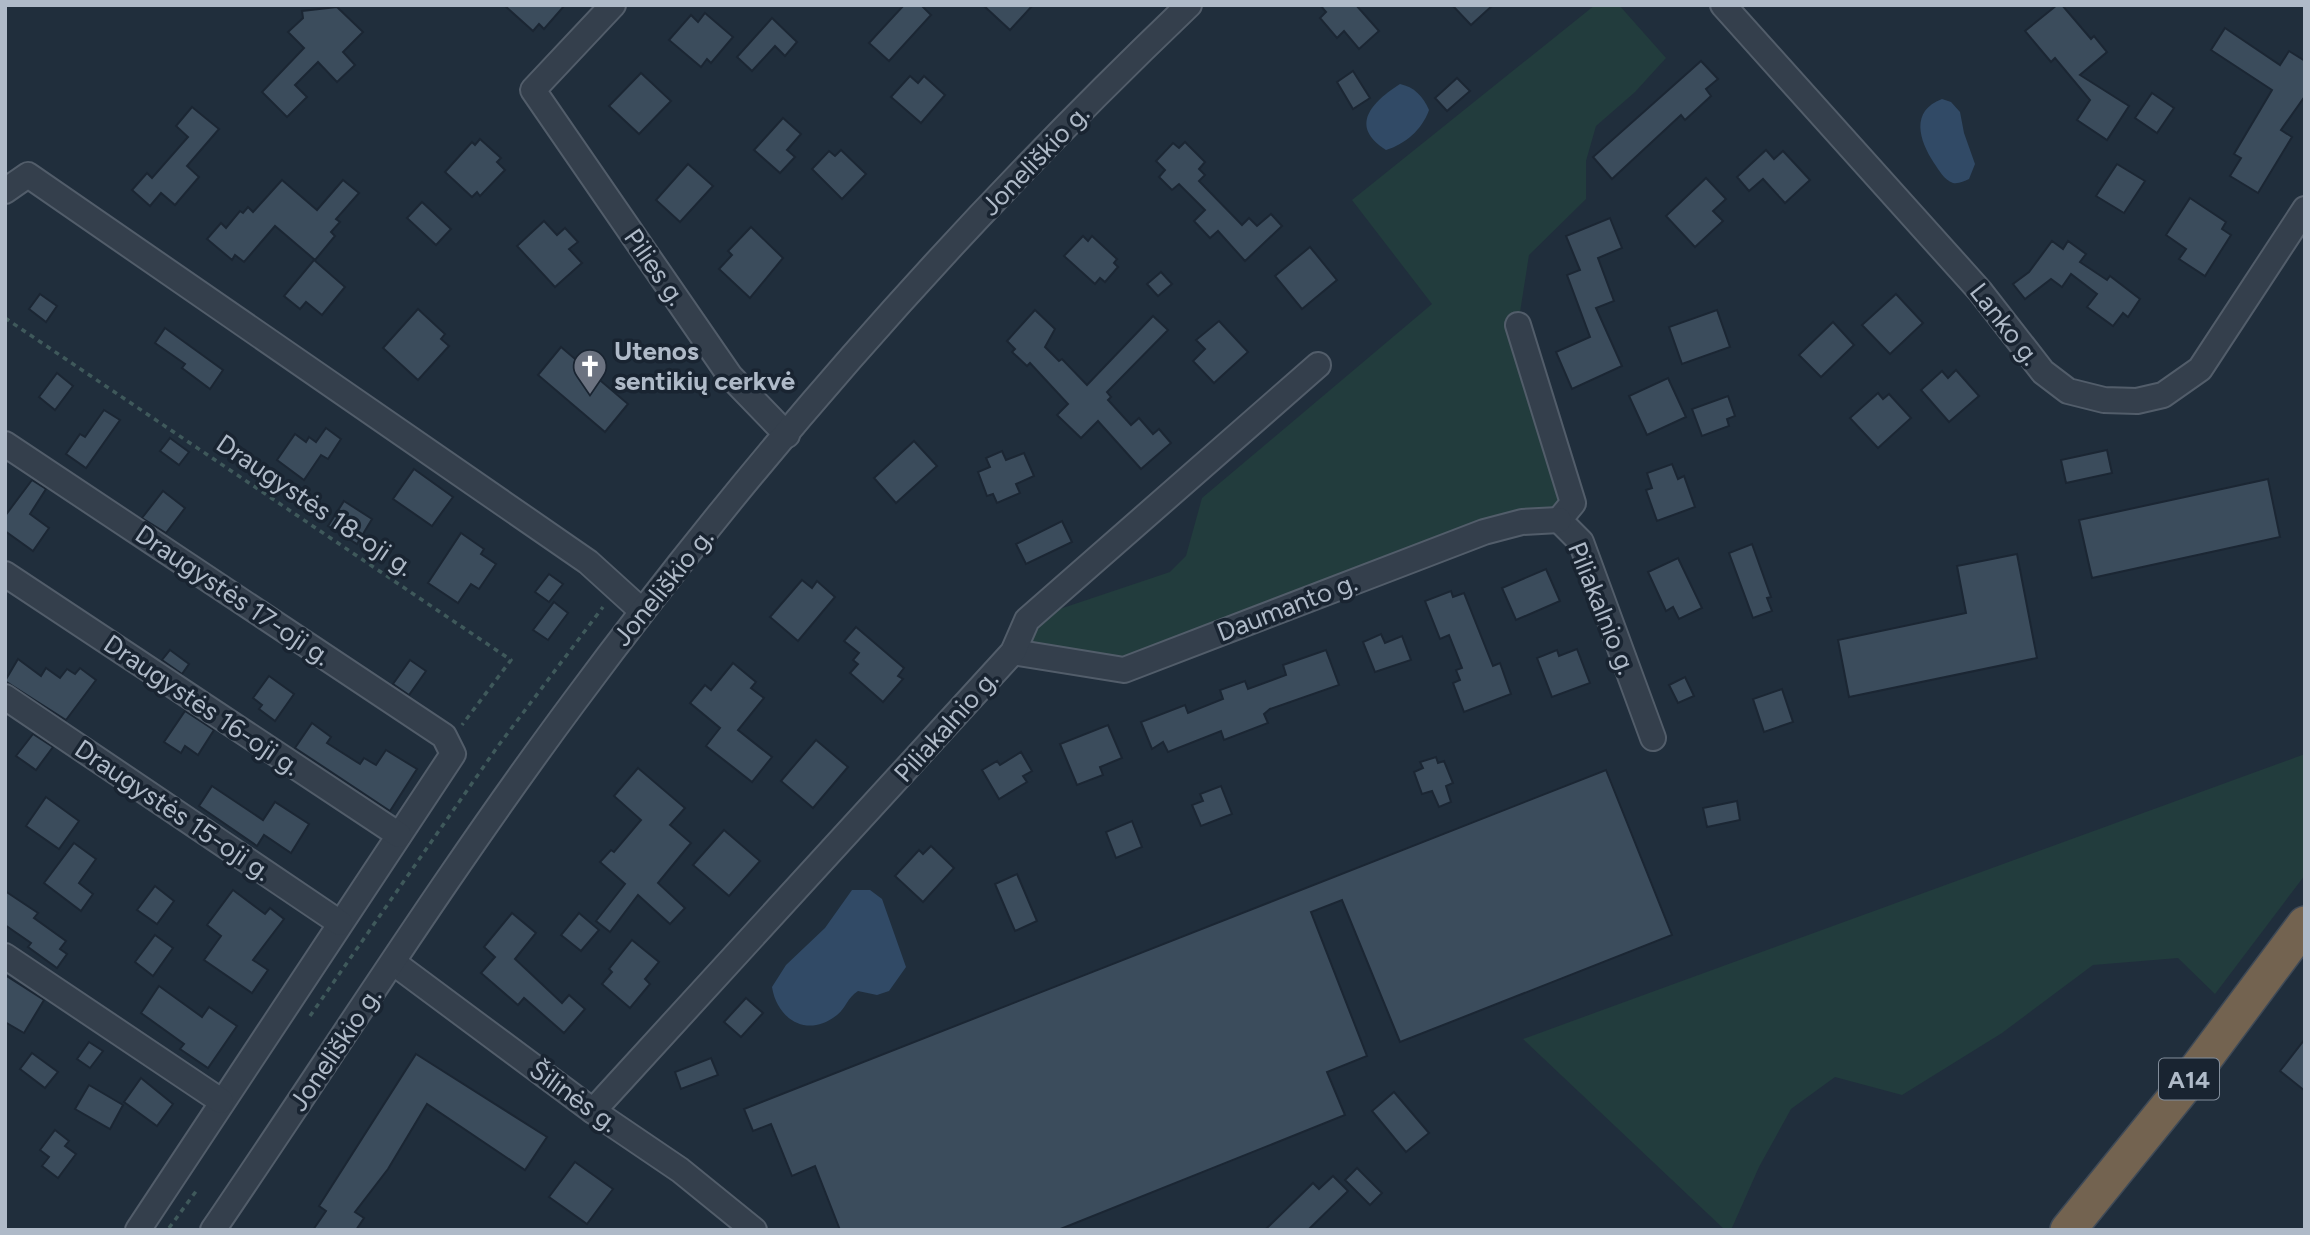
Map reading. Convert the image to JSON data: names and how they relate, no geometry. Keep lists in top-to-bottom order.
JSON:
{
  "streets": {
    "highway": ["A14"],
    "street": [
      "Joneliškio g.",
      "Pilies g.",
      "Lanko g.",
      "Draugystės 17-oji g.",
      "Daumanto g.",
      "Piliakalnio g.",
      "Draugystės 16-oji g.",
      "Draugystės 15-oji g.",
      "Šilinės g."
    ],
    "path": ["Draugystės 18-oji g."]
  },
  "crossings": [
    ["Joneliškio g.", "Pilies g."],
    ["Joneliškio g.", "Šilinės g."],
    ["Draugystės 18-oji g.", "Draugystės 17-oji g."],
    ["Daumanto g.", "Piliakalnio g."],
    ["Piliakalnio g.", "Šilinės g."]
  ],
  "places": {
    "church": ["Utenos sentikių cerkvė"]
  }
}
